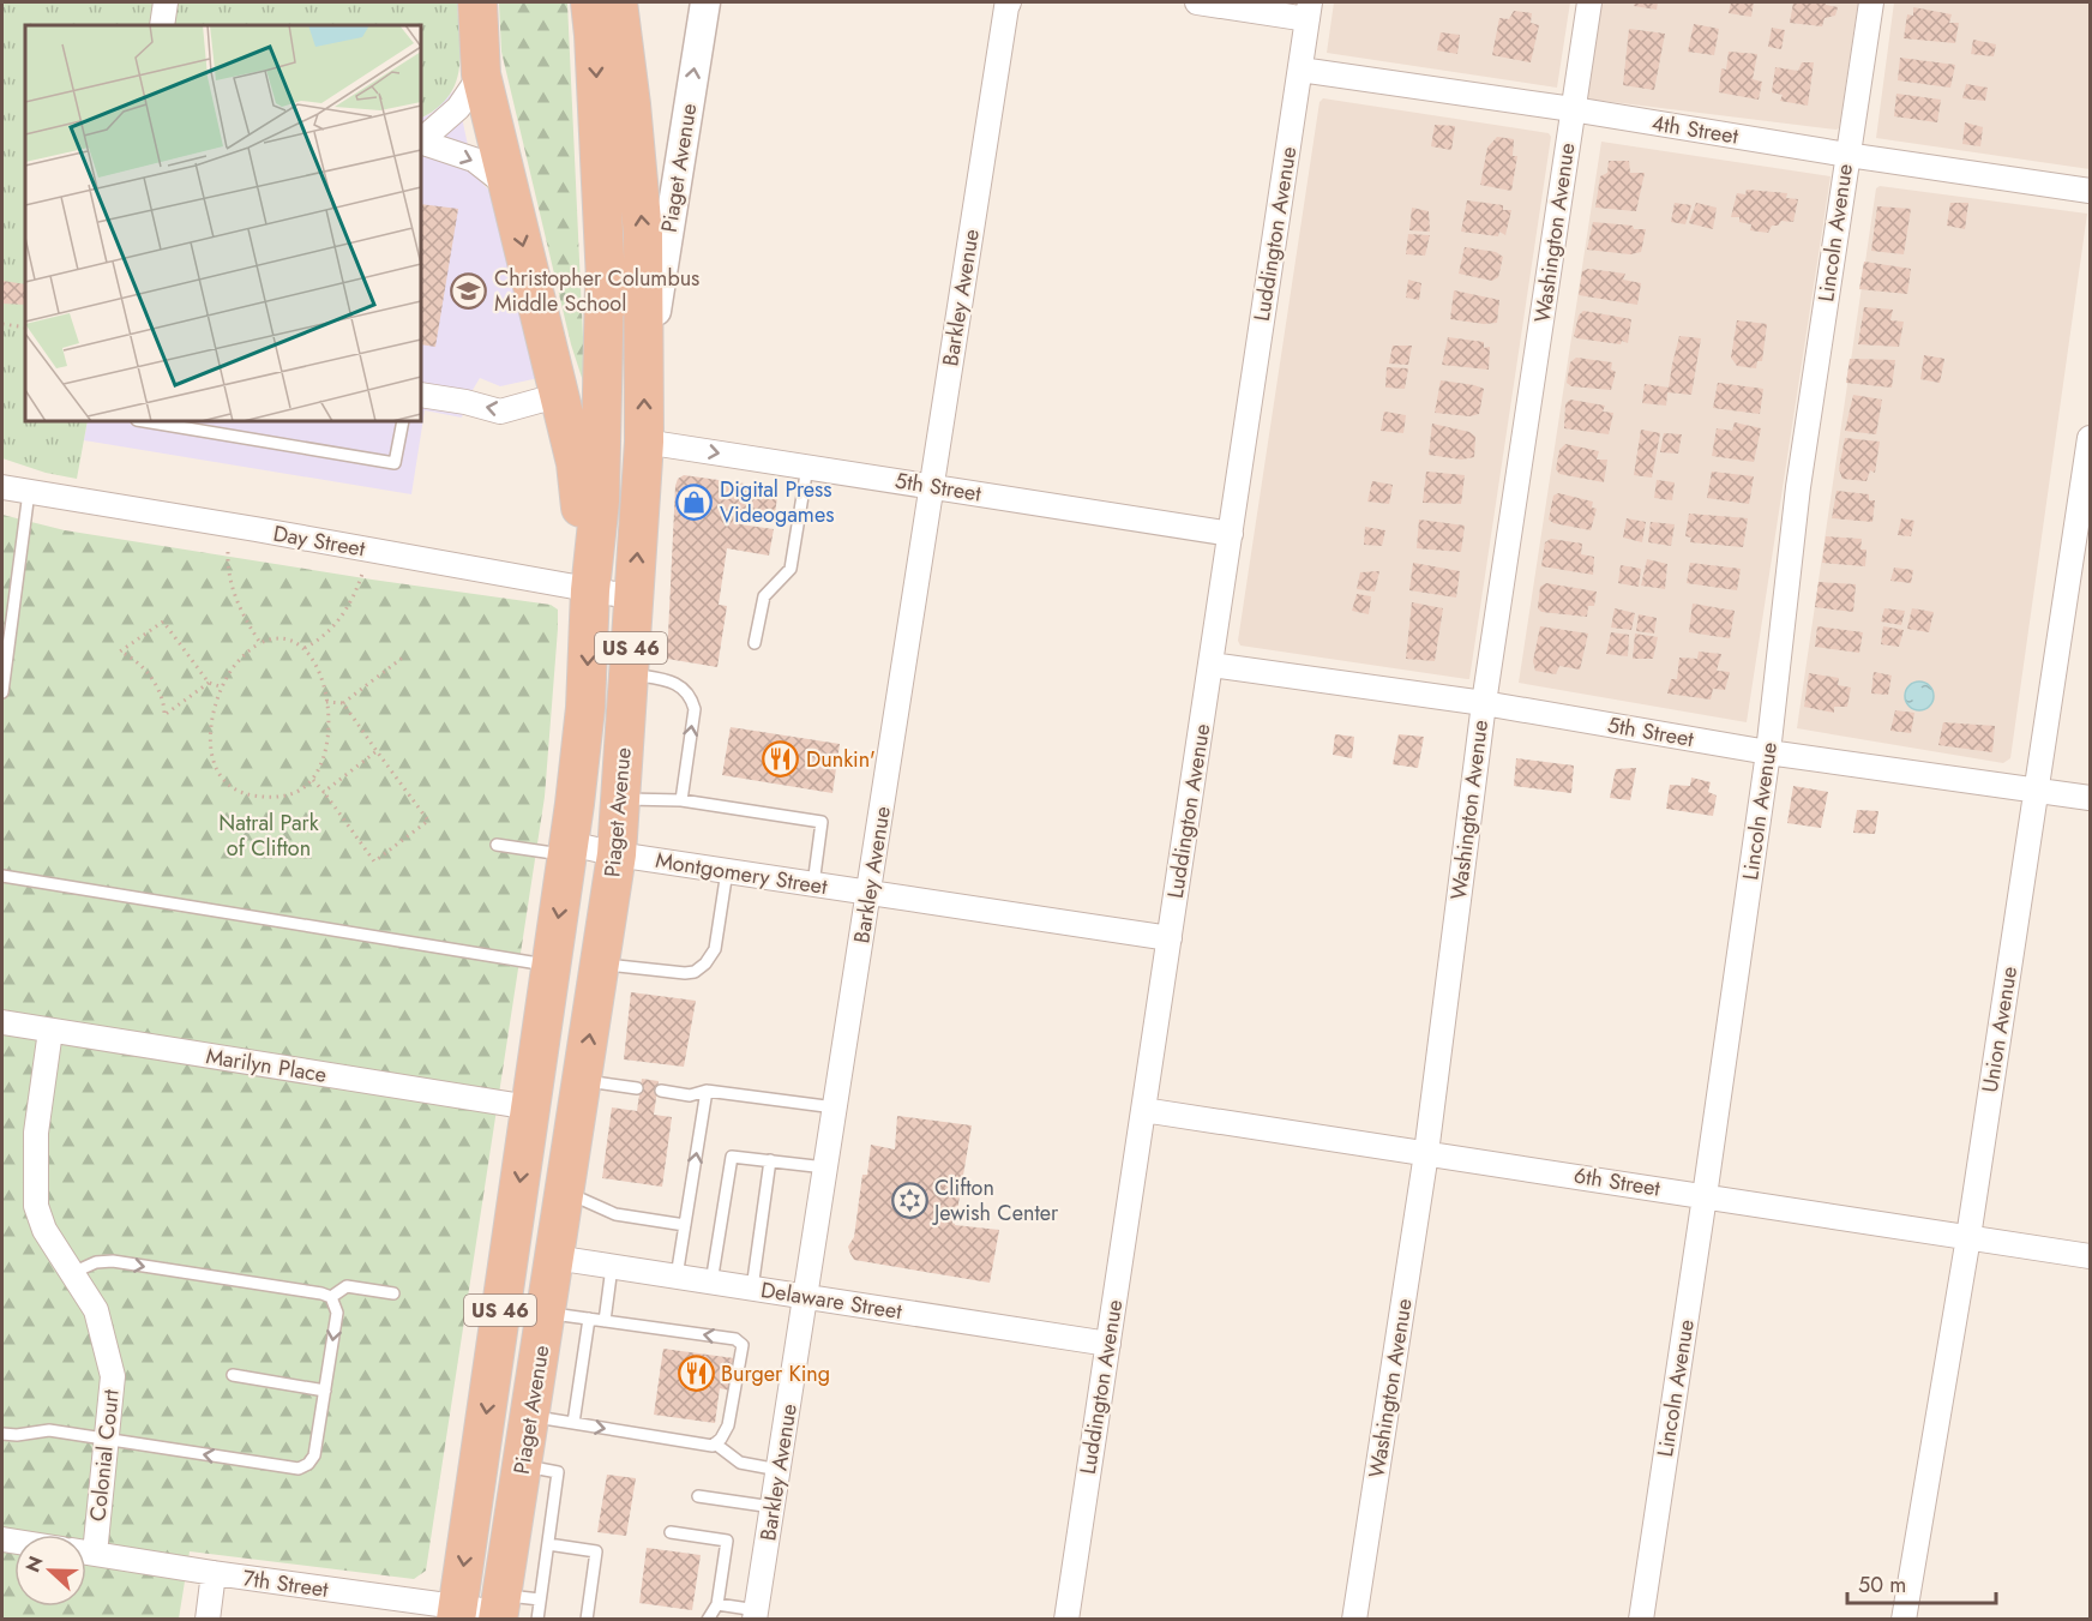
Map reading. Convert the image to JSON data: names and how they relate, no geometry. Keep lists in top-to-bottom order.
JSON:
{
  "streets": {
    "highway": ["Piaget Avenue", "US 46"],
    "street": [
      "4th Street",
      "Washington Avenue",
      "Lincoln Avenue",
      "Luddington Avenue",
      "Barkley Avenue",
      "5th Street",
      "Day Street",
      "Montgomery Street",
      "Union Avenue",
      "Marilyn Place",
      "6th Street",
      "Delaware Street",
      "Colonial Court",
      "7th Street"
    ]
  },
  "crossings": [
    ["4th Street", "Washington Avenue"],
    ["4th Street", "Lincoln Avenue"],
    ["4th Street", "Luddington Avenue"],
    ["Piaget Avenue", "5th Street"],
    ["Piaget Avenue", "Day Street"],
    ["Piaget Avenue", "US 46"],
    ["Piaget Avenue", "Montgomery Street"],
    ["Piaget Avenue", "Marilyn Place"],
    ["Piaget Avenue", "Delaware Street"],
    ["Piaget Avenue", "7th Street"],
    ["Washington Avenue", "5th Street"],
    ["Washington Avenue", "6th Street"],
    ["Lincoln Avenue", "5th Street"],
    ["Lincoln Avenue", "6th Street"],
    ["Luddington Avenue", "5th Street"],
    ["Luddington Avenue", "Montgomery Street"],
    ["Luddington Avenue", "6th Street"],
    ["Luddington Avenue", "Delaware Street"],
    ["Barkley Avenue", "5th Street"],
    ["Barkley Avenue", "Montgomery Street"],
    ["Barkley Avenue", "Delaware Street"],
    ["5th Street", "Union Avenue"],
    ["Union Avenue", "6th Street"],
    ["Marilyn Place", "Colonial Court"]
  ],
  "parks": ["Natral Park of Clifton"],
  "places": {
    "school or university": ["Christopher Columbus Middle School"],
    "shop": ["Digital Press Videogames"],
    "restaurant": ["Dunkin'", "Burger King"],
    "synagogue": ["Clifton Jewish Center"]
  },
  "scale_bar": "50 m",
  "north": "left"
}
